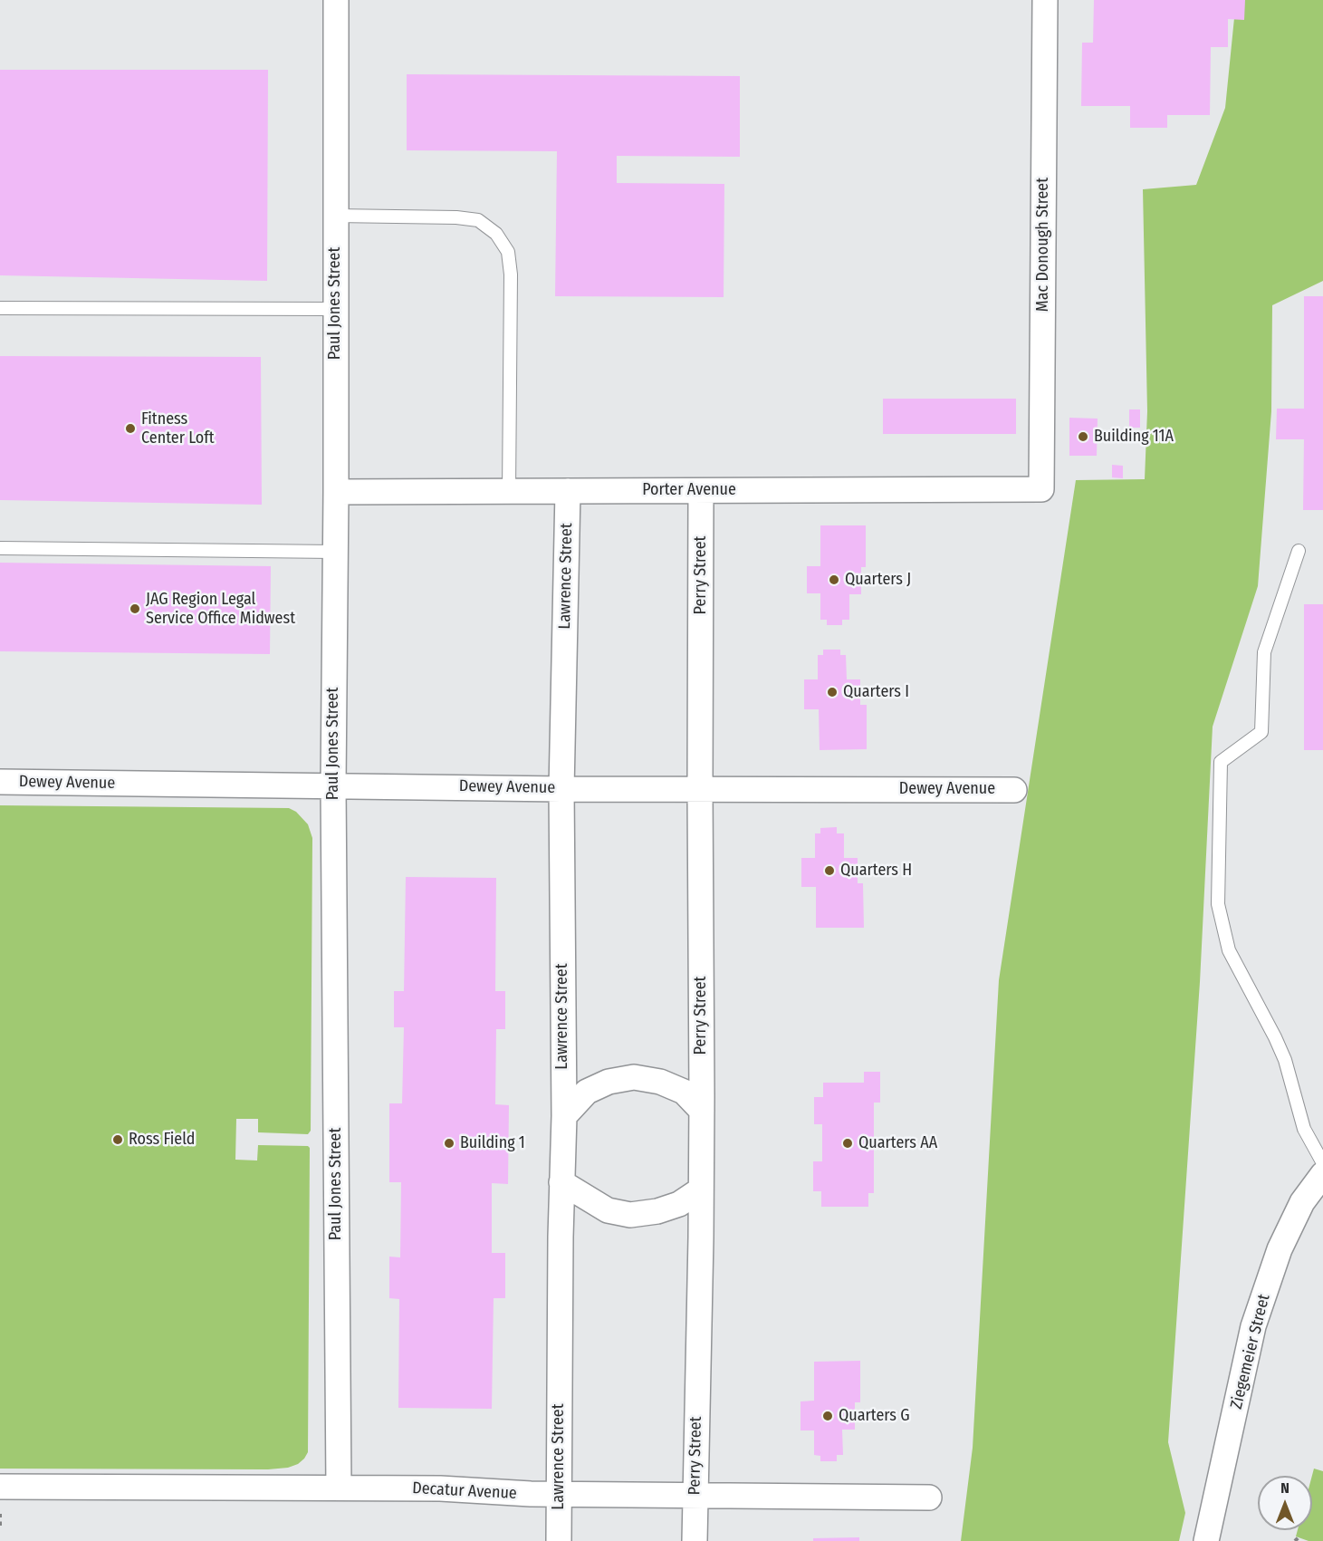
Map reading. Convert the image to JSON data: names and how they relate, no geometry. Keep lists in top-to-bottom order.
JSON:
{
  "streets": {
    "street": [
      "Mac Donough Street",
      "Paul Jones Street",
      "Porter Avenue",
      "Perry Street",
      "Lawrence Street",
      "Dewey Avenue",
      "Ziegemeier Street",
      "Decatur Avenue"
    ]
  },
  "crossings": [
    ["Mac Donough Street", "Porter Avenue"],
    ["Paul Jones Street", "Porter Avenue"],
    ["Paul Jones Street", "Dewey Avenue"],
    ["Paul Jones Street", "Decatur Avenue"],
    ["Porter Avenue", "Perry Street"],
    ["Porter Avenue", "Lawrence Street"],
    ["Perry Street", "Lawrence Street"],
    ["Perry Street", "Dewey Avenue"],
    ["Perry Street", "Decatur Avenue"],
    ["Lawrence Street", "Dewey Avenue"],
    ["Lawrence Street", "Decatur Avenue"]
  ],
  "places": [
    "Fitness Center Loft",
    "Building 11A",
    "Quarters J",
    "JAG Region Legal Service Office Midwest",
    "Quarters I",
    "Quarters H",
    "Ross Field",
    "Building 1",
    "Quarters AA",
    "Quarters G"
  ],
  "north": "top"
}
